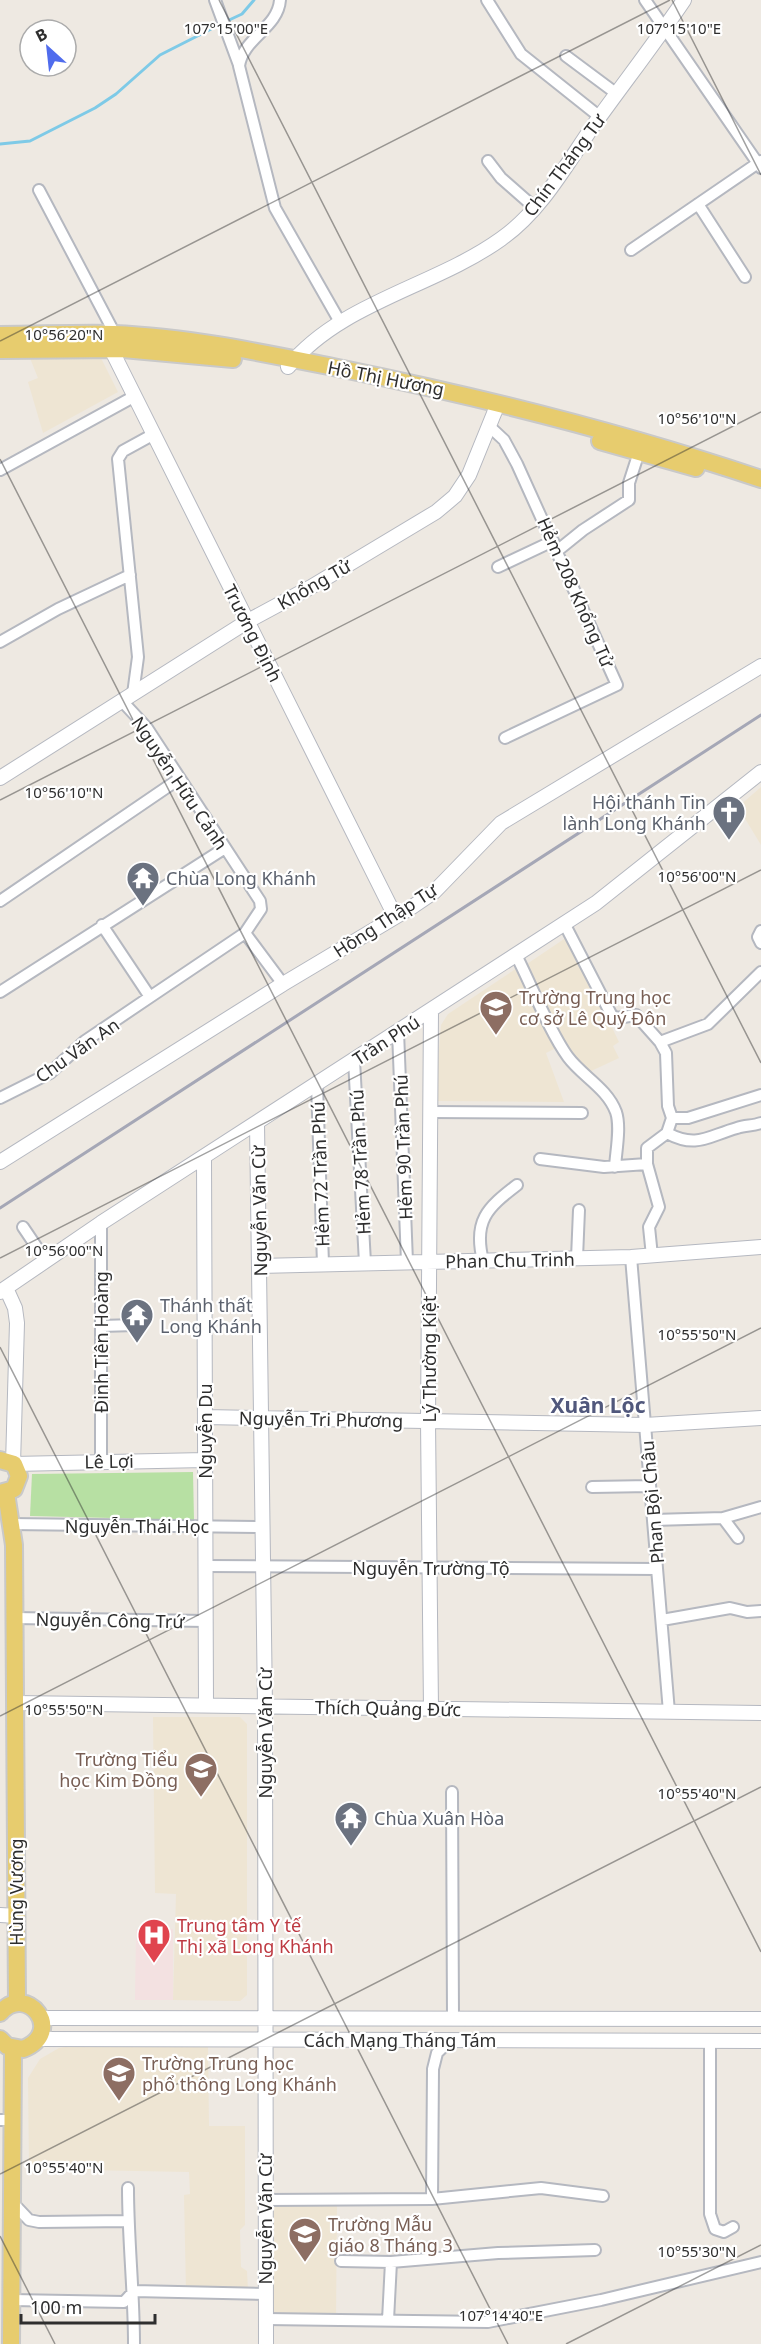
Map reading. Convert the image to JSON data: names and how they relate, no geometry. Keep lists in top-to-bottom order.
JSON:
{
  "streets": {
    "main road": ["Hồ Thị Hương", "Hùng Vương"],
    "street": [
      "Chín Tháng Tư",
      "Khổng Tử",
      "Hẻm 208 Khổng Tử",
      "Trương Định",
      "Nguyễn Hữu Cảnh",
      "Hồng Thập Tự",
      "Trần Phú",
      "Chu Văn An",
      "Hẻm 90 Trần Phú",
      "Hẻm 78 Trần Phú",
      "Hẻm 72 Trần Phú",
      "Nguyễn Văn Cừ",
      "Phan Chu Trinh",
      "Đinh Tiên Hoàng",
      "Lý Thường Kiệt",
      "Nguyễn Tri Phương",
      "Nguyễn Du",
      "Lê Lợi",
      "Phan Bội Châu",
      "Nguyễn Thái Học",
      "Nguyễn Trường Tộ",
      "Nguyễn Công Trứ",
      "Thích Quảng Đức",
      "Cách Mạng Tháng Tám"
    ]
  },
  "crossings": [
    ["Chín Tháng Tư", "Hồ Thị Hương"],
    ["Hồ Thị Hương", "Khổng Tử"],
    ["Hồ Thị Hương", "Hẻm 208 Khổng Tử"],
    ["Hồ Thị Hương", "Trương Định"],
    ["Khổng Tử", "Hẻm 208 Khổng Tử"],
    ["Khổng Tử", "Trương Định"],
    ["Khổng Tử", "Nguyễn Hữu Cảnh"],
    ["Trương Định", "Nguyễn Hữu Cảnh"],
    ["Trương Định", "Hồng Thập Tự"],
    ["Nguyễn Hữu Cảnh", "Chu Văn An"],
    ["Trần Phú", "Hẻm 90 Trần Phú"],
    ["Trần Phú", "Hẻm 78 Trần Phú"],
    ["Trần Phú", "Hẻm 72 Trần Phú"],
    ["Trần Phú", "Nguyễn Văn Cừ"],
    ["Trần Phú", "Đinh Tiên Hoàng"],
    ["Trần Phú", "Lý Thường Kiệt"],
    ["Trần Phú", "Nguyễn Du"],
    ["Hẻm 90 Trần Phú", "Phan Chu Trinh"],
    ["Hẻm 78 Trần Phú", "Phan Chu Trinh"],
    ["Hẻm 72 Trần Phú", "Phan Chu Trinh"],
    ["Nguyễn Văn Cừ", "Phan Chu Trinh"],
    ["Nguyễn Văn Cừ", "Nguyễn Tri Phương"],
    ["Nguyễn Văn Cừ", "Nguyễn Thái Học"],
    ["Nguyễn Văn Cừ", "Nguyễn Trường Tộ"],
    ["Nguyễn Văn Cừ", "Thích Quảng Đức"],
    ["Nguyễn Văn Cừ", "Cách Mạng Tháng Tám"],
    ["Phan Chu Trinh", "Lý Thường Kiệt"],
    ["Phan Chu Trinh", "Phan Bội Châu"],
    ["Đinh Tiên Hoàng", "Lê Lợi"],
    ["Lý Thường Kiệt", "Nguyễn Tri Phương"],
    ["Lý Thường Kiệt", "Nguyễn Trường Tộ"],
    ["Lý Thường Kiệt", "Thích Quảng Đức"],
    ["Nguyễn Tri Phương", "Nguyễn Du"],
    ["Nguyễn Tri Phương", "Phan Bội Châu"],
    ["Nguyễn Du", "Lê Lợi"],
    ["Nguyễn Du", "Nguyễn Thái Học"],
    ["Nguyễn Du", "Nguyễn Trường Tộ"],
    ["Nguyễn Du", "Nguyễn Công Trứ"],
    ["Nguyễn Du", "Thích Quảng Đức"],
    ["Phan Bội Châu", "Nguyễn Trường Tộ"],
    ["Phan Bội Châu", "Thích Quảng Đức"],
    ["Nguyễn Thái Học", "Hùng Vương"],
    ["Nguyễn Công Trứ", "Hùng Vương"],
    ["Thích Quảng Đức", "Hùng Vương"]
  ],
  "districts": ["Xuân Lộc"],
  "places": {
    "church": ["Hội thánh Tin lành Long Khánh"],
    "temple": ["Chùa Long Khánh", "Thánh thất Long Khánh", "Chùa Xuân Hòa"],
    "school or university": [
      "Trường Trung học cơ sở Lê Quý Đôn",
      "Trường Tiểu học Kim Đồng",
      "Trường Trung học phổ thông Long Khánh",
      "Trường Mẫu giáo 8 Tháng 3"
    ],
    "hospital": ["Trung tâm Y tế Thị xã Long Khánh"]
  },
  "scale_bar": "100 m",
  "north": "top left",
  "coordinates": [
    "107°15'00\"E",
    "107°15'10\"E",
    "10°56'20\"N",
    "10°56'10\"N",
    "10°56'00\"N",
    "10°55'50\"N",
    "10°55'40\"N",
    "10°55'30\"N",
    "107°14'40\"E"
  ]
}
